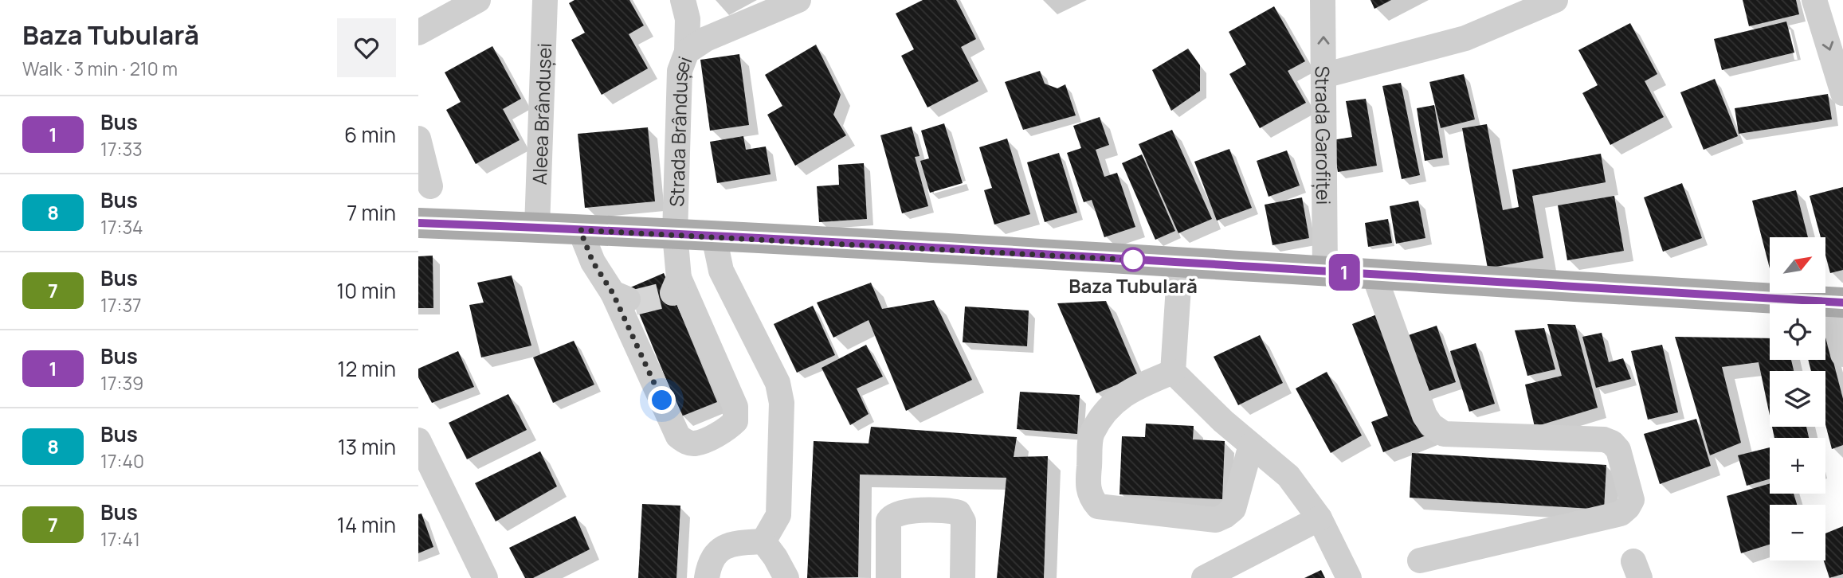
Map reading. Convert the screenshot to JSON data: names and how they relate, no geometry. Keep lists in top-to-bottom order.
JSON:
{
  "streets": {
    "street": ["Aleea Brândușei", "Strada Brândușei", "Strada Garofiței"]
  },
  "places": ["Baza Tubulară"],
  "lines": ["bus line 1"],
  "north": "top right",
  "page": {
    "heading": ["Baza Tubulară", "Walk · 3 min · 210 m"],
    "on_map": "1",
    "list": [
      {
        "mark": "1",
        "name": "Bus",
        "note": "17:33",
        "value": "6 min"
      },
      {
        "mark": "8",
        "name": "Bus",
        "note": "17:34",
        "value": "7 min"
      },
      {
        "mark": "7",
        "name": "Bus",
        "note": "17:37",
        "value": "10 min"
      },
      {
        "mark": "1",
        "name": "Bus",
        "note": "17:39",
        "value": "12 min"
      },
      {
        "mark": "8",
        "name": "Bus",
        "note": "17:40",
        "value": "13 min"
      },
      {
        "mark": "7",
        "name": "Bus",
        "note": "17:41",
        "value": "14 min"
      }
    ],
    "map_buttons": ["+", "−"]
  }
}
